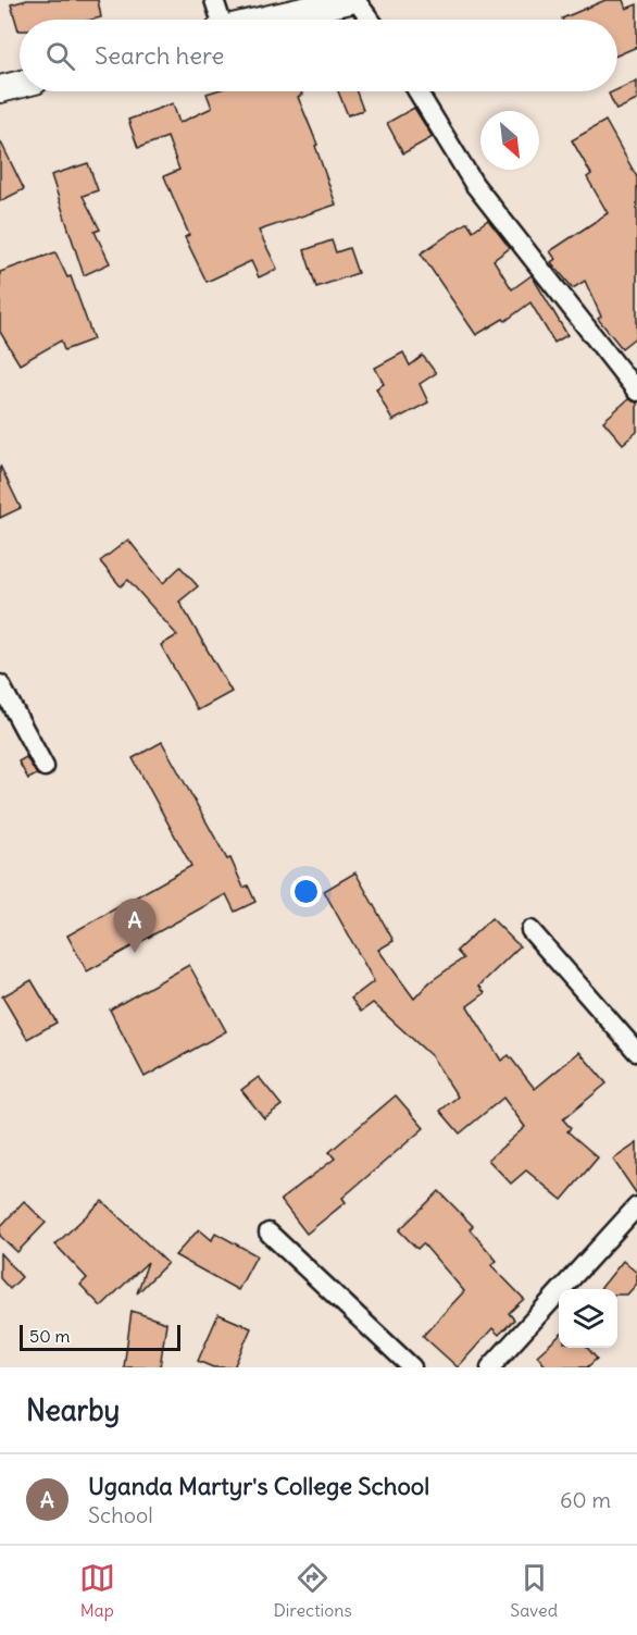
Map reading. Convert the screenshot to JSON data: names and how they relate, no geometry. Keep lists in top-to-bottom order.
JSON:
{
  "scale_bar": "50 m",
  "north": "bottom right",
  "page": {
    "search": "Search here",
    "pins": "A",
    "scale": "50 m",
    "heading": "Nearby",
    "list": [
      {
        "mark": "A",
        "name": "Uganda Martyr's College School",
        "note": "School",
        "value": "60 m"
      }
    ],
    "nav": ["Map", "Directions", "Saved"]
  }
}
